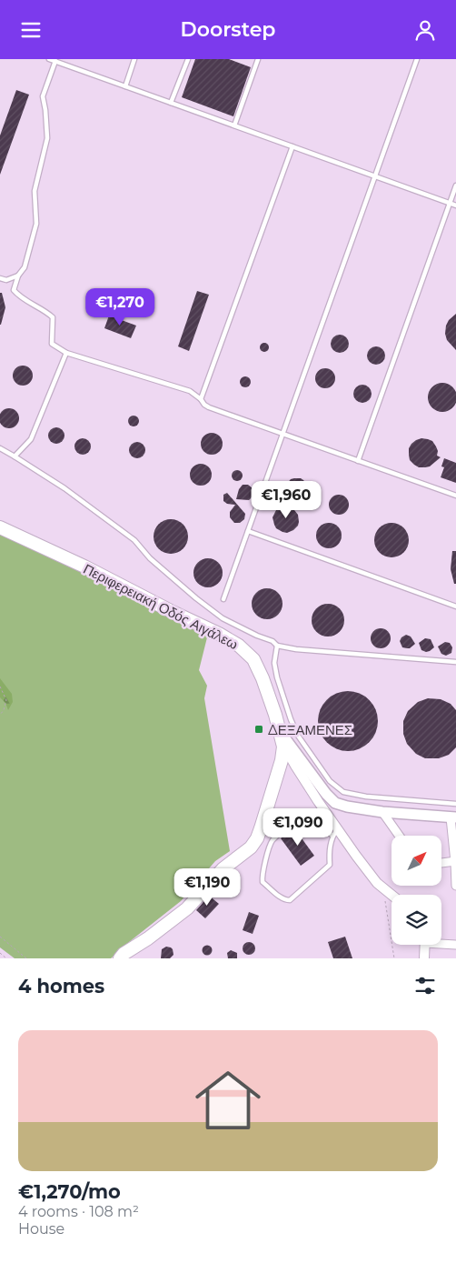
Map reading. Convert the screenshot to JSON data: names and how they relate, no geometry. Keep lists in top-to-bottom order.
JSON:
{
  "streets": {
    "highway": ["Περιφερειακή Οδός Αιγάλεω"]
  },
  "places": {
    "transit": ["ΔΕΞΑΜΕΝΕΣ"]
  },
  "north": "top right",
  "page": {
    "header": "Doorstep",
    "price": [
      "€1,270",
      "€1,960",
      "€1,090",
      "€1,190"
    ],
    "heading": "4 homes",
    "list": [
      {
        "name": "€1,270/mo",
        "note": "4 rooms · 108 m² · House"
      }
    ]
  }
}
